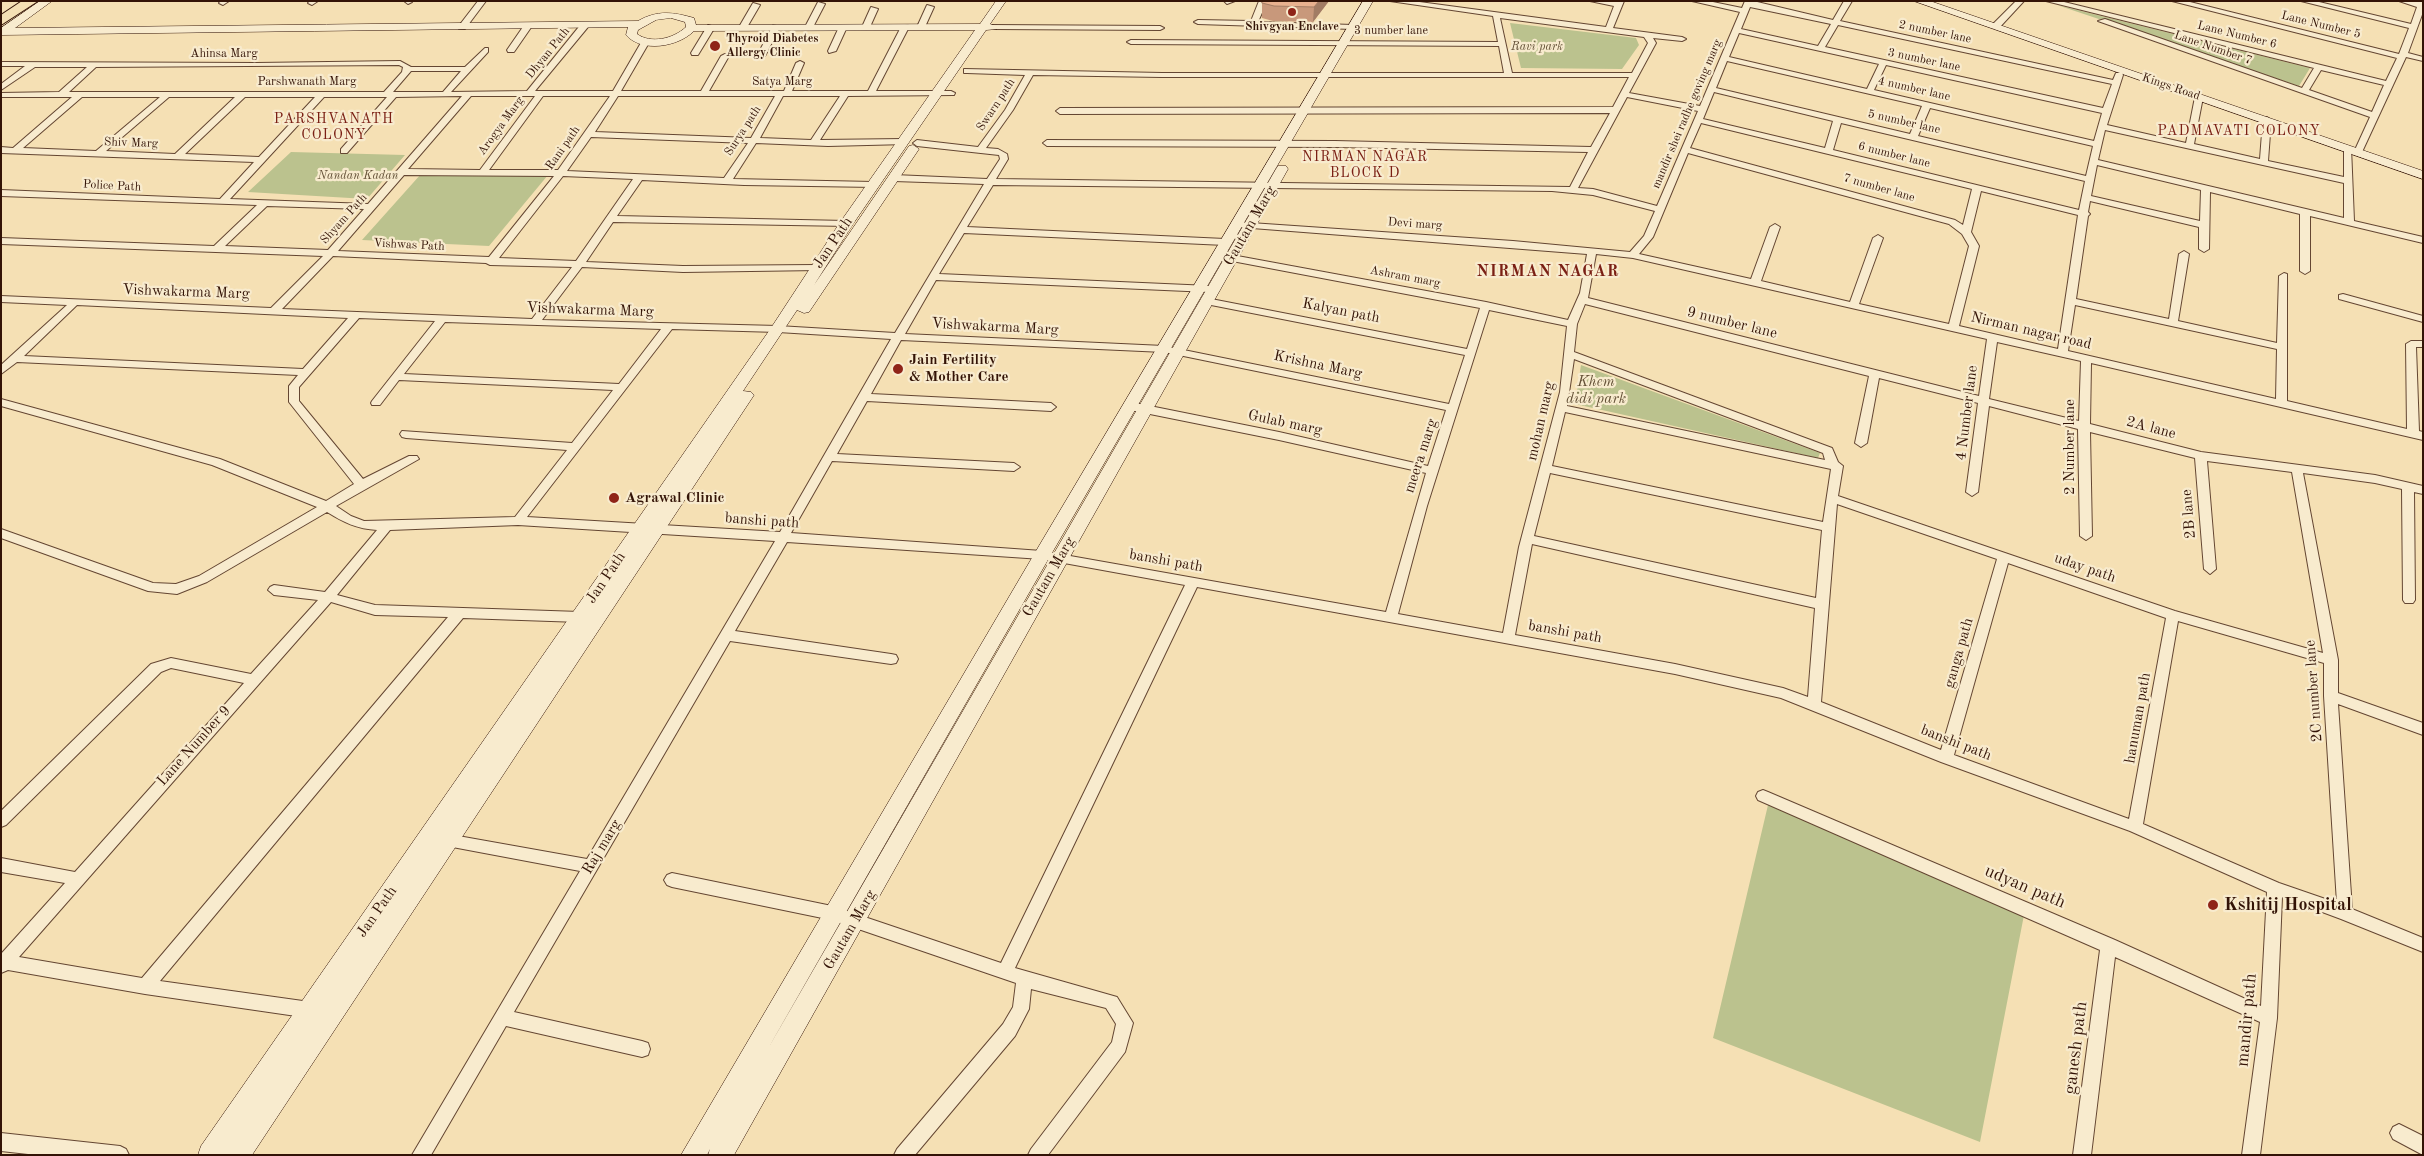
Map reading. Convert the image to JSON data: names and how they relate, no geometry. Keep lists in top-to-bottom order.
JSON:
{
  "streets": {
    "street": [
      "Lane Number 5",
      "3 number lane",
      "2 number lane",
      "Lane Number 6",
      "Lane Number 7",
      "Dhyan Path",
      "Ahinsa Marg",
      "Parshwanath Marg",
      "Satya Marg",
      "Kings Road",
      "4 number lane",
      "Swarn path",
      "mandir shei radhe goving marg",
      "5 number lane",
      "Arogya Marg",
      "Surya path",
      "Shiv Marg",
      "Rani path",
      "6 number lane",
      "Police Path",
      "7 number lane",
      "Shyam Path",
      "Devi marg",
      "Gautam Marg",
      "Jan Path",
      "Vishwas Path",
      "Ashram marg",
      "Vishwakarma Marg",
      "Kalyan path",
      "9 number lane",
      "Nirman nagar road",
      "Krishna Marg",
      "4 Number lane",
      "mohan marg",
      "Gulab marg",
      "2A lane",
      "2 Number lane",
      "meera marg",
      "2B lane",
      "banshi path",
      "uday path",
      "ganga path",
      "2C number lane",
      "hanuman path",
      "Lane Number 9",
      "Raj marg",
      "udyan path",
      "mandir path",
      "ganesh path"
    ]
  },
  "crossings": [
    ["3 number lane", "mandir shei radhe goving marg"],
    ["2 number lane", "mandir shei radhe goving marg"],
    ["Dhyan Path", "Parshwanath Marg"],
    ["Parshwanath Marg", "Satya Marg"],
    ["Parshwanath Marg", "Arogya Marg"],
    ["Parshwanath Marg", "Rani path"],
    ["Parshwanath Marg", "Shyam Path"],
    ["Satya Marg", "Surya path"],
    ["Satya Marg", "Rani path"],
    ["Satya Marg", "Jan Path"],
    ["4 number lane", "mandir shei radhe goving marg"],
    ["Swarn path", "Raj marg"],
    ["mandir shei radhe goving marg", "5 number lane"],
    ["mandir shei radhe goving marg", "6 number lane"],
    ["mandir shei radhe goving marg", "7 number lane"],
    ["mandir shei radhe goving marg", "Nirman nagar road"],
    ["Rani path", "Vishwas Path"],
    ["Police Path", "Shyam Path"],
    ["Shyam Path", "Vishwas Path"],
    ["Shyam Path", "Vishwakarma Marg"],
    ["Devi marg", "mohan marg"],
    ["Gautam Marg", "banshi path"],
    ["Jan Path", "Vishwas Path"],
    ["Jan Path", "Vishwakarma Marg"],
    ["Jan Path", "banshi path"],
    ["Ashram marg", "mohan marg"],
    ["Ashram marg", "meera marg"],
    ["Ashram marg", "Raj marg"],
    ["Vishwakarma Marg", "Krishna Marg"],
    ["Vishwakarma Marg", "Raj marg"],
    ["Kalyan path", "meera marg"],
    ["Kalyan path", "Raj marg"],
    ["9 number lane", "mohan marg"],
    ["9 number lane", "2A lane"],
    ["Nirman nagar road", "4 Number lane"],
    ["Nirman nagar road", "2 Number lane"],
    ["Krishna Marg", "meera marg"],
    ["4 Number lane", "2A lane"],
    ["mohan marg", "banshi path"],
    ["Gulab marg", "meera marg"],
    ["2A lane", "2 Number lane"],
    ["2A lane", "2B lane"],
    ["2A lane", "2C number lane"],
    ["meera marg", "banshi path"],
    ["banshi path", "ganga path"],
    ["banshi path", "2C number lane"],
    ["banshi path", "hanuman path"],
    ["banshi path", "Lane Number 9"],
    ["banshi path", "Raj marg"],
    ["banshi path", "mandir path"],
    ["uday path", "ganga path"],
    ["uday path", "2C number lane"],
    ["uday path", "hanuman path"],
    ["udyan path", "mandir path"],
    ["udyan path", "ganesh path"]
  ],
  "districts": [
    "PARSHVANATH COLONY",
    "PADMAVATI COLONY",
    "NIRMAN NAGAR BLOCK D",
    "NIRMAN NAGAR"
  ],
  "parks": ["Ravi park", "Nandan Kadan", "Khem didi park"],
  "places": [
    "Shivgyan Enclave",
    "Thyroid Diabetes Allergy Clinic",
    "Jain Fertility & Mother Care",
    "Agrawal Clinic",
    "Kshitij Hospital"
  ]
}
